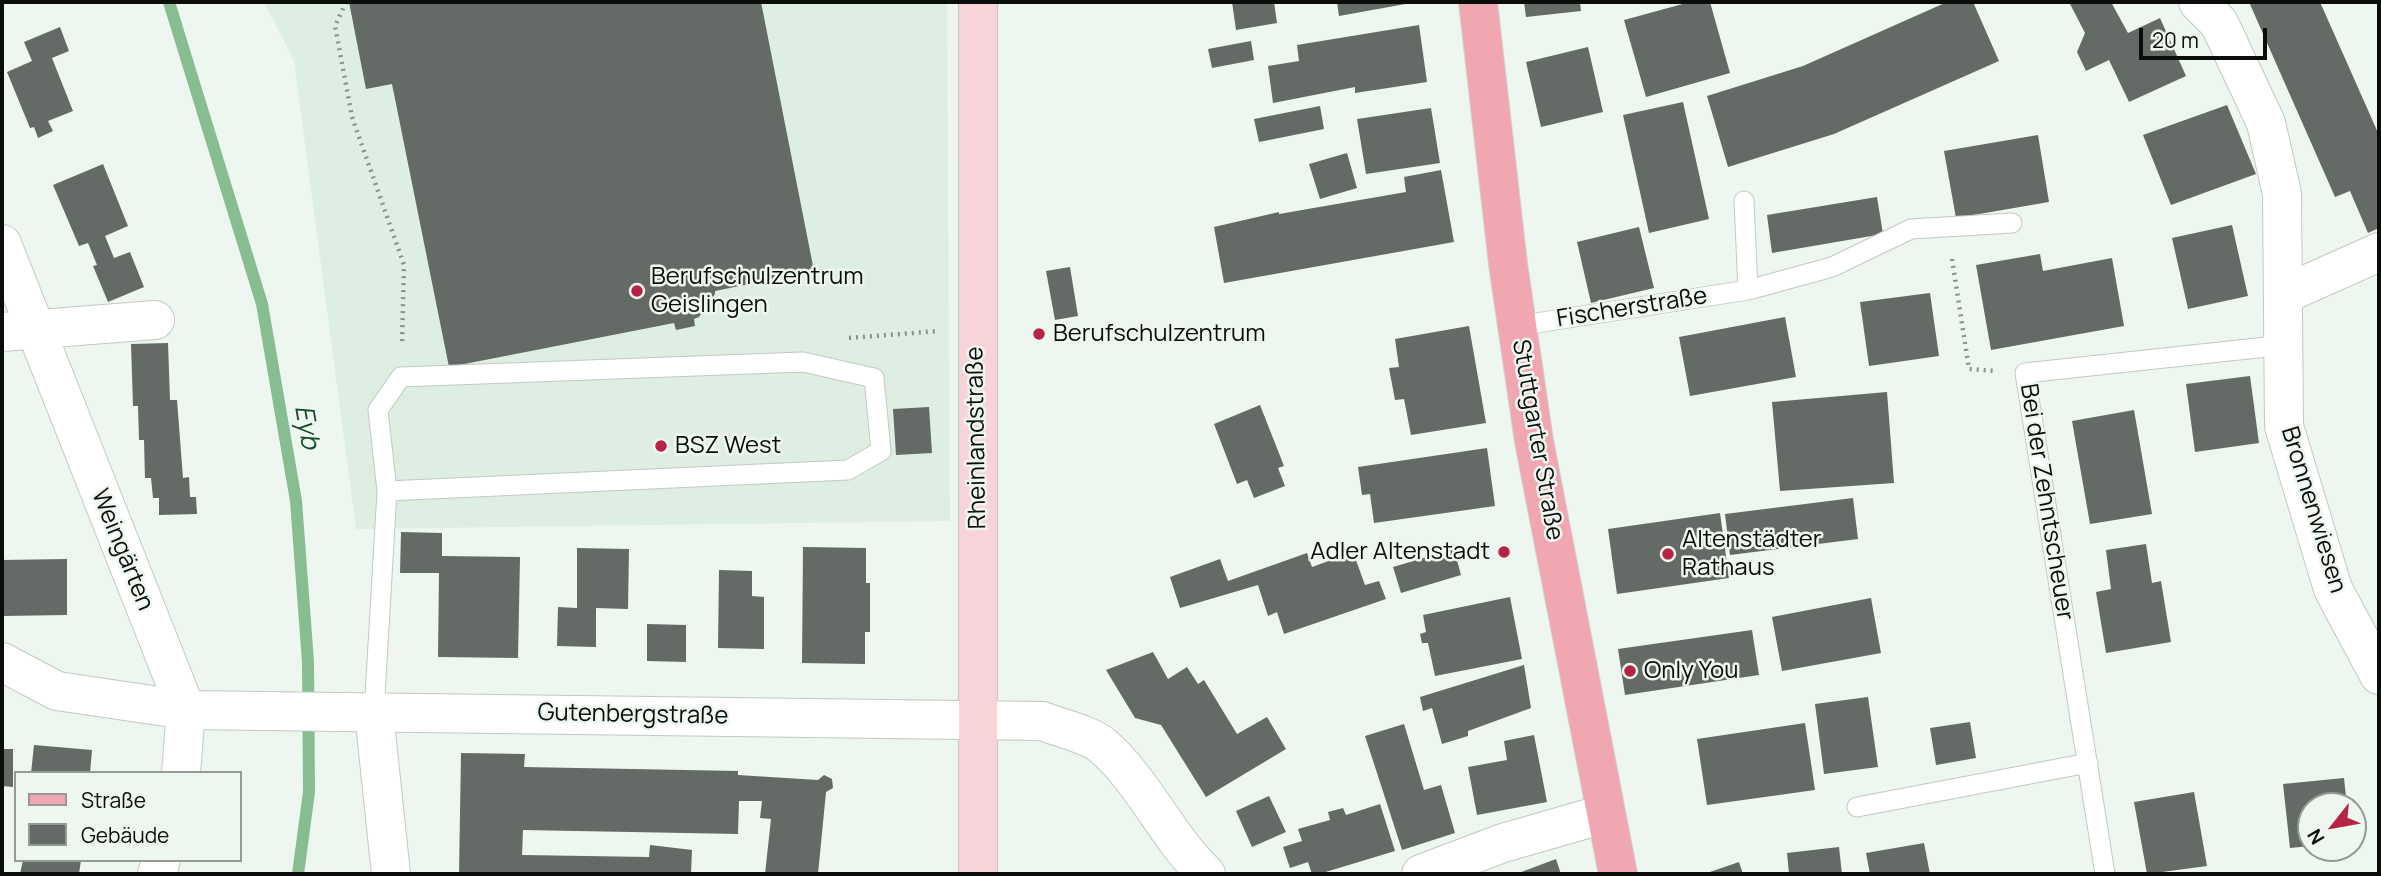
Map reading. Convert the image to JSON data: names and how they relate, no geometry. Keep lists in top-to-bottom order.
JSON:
{
  "streets": {
    "main road": ["Rheinlandstraße", "Stuttgarter Straße"],
    "street": ["Bronnenwiesen", "Weingärten", "Gutenbergstraße"],
    "lane": ["Fischerstraße", "Bei der Zehntscheuer"]
  },
  "crossings": [
    ["Fischerstraße", "Stuttgarter Straße"],
    ["Rheinlandstraße", "Gutenbergstraße"],
    ["Bei der Zehntscheuer", "Bronnenwiesen"],
    ["Weingärten", "Gutenbergstraße"]
  ],
  "water": ["Eyb"],
  "places": [
    "Berufschulzentrum Geislingen",
    "Berufschulzentrum",
    "BSZ West",
    "Adler Altenstadt",
    "Altenstädter Rathaus",
    "Only You"
  ],
  "legend": ["Straße", "Gebäude"],
  "scale_bar": "20 m",
  "north": "bottom left"
}
